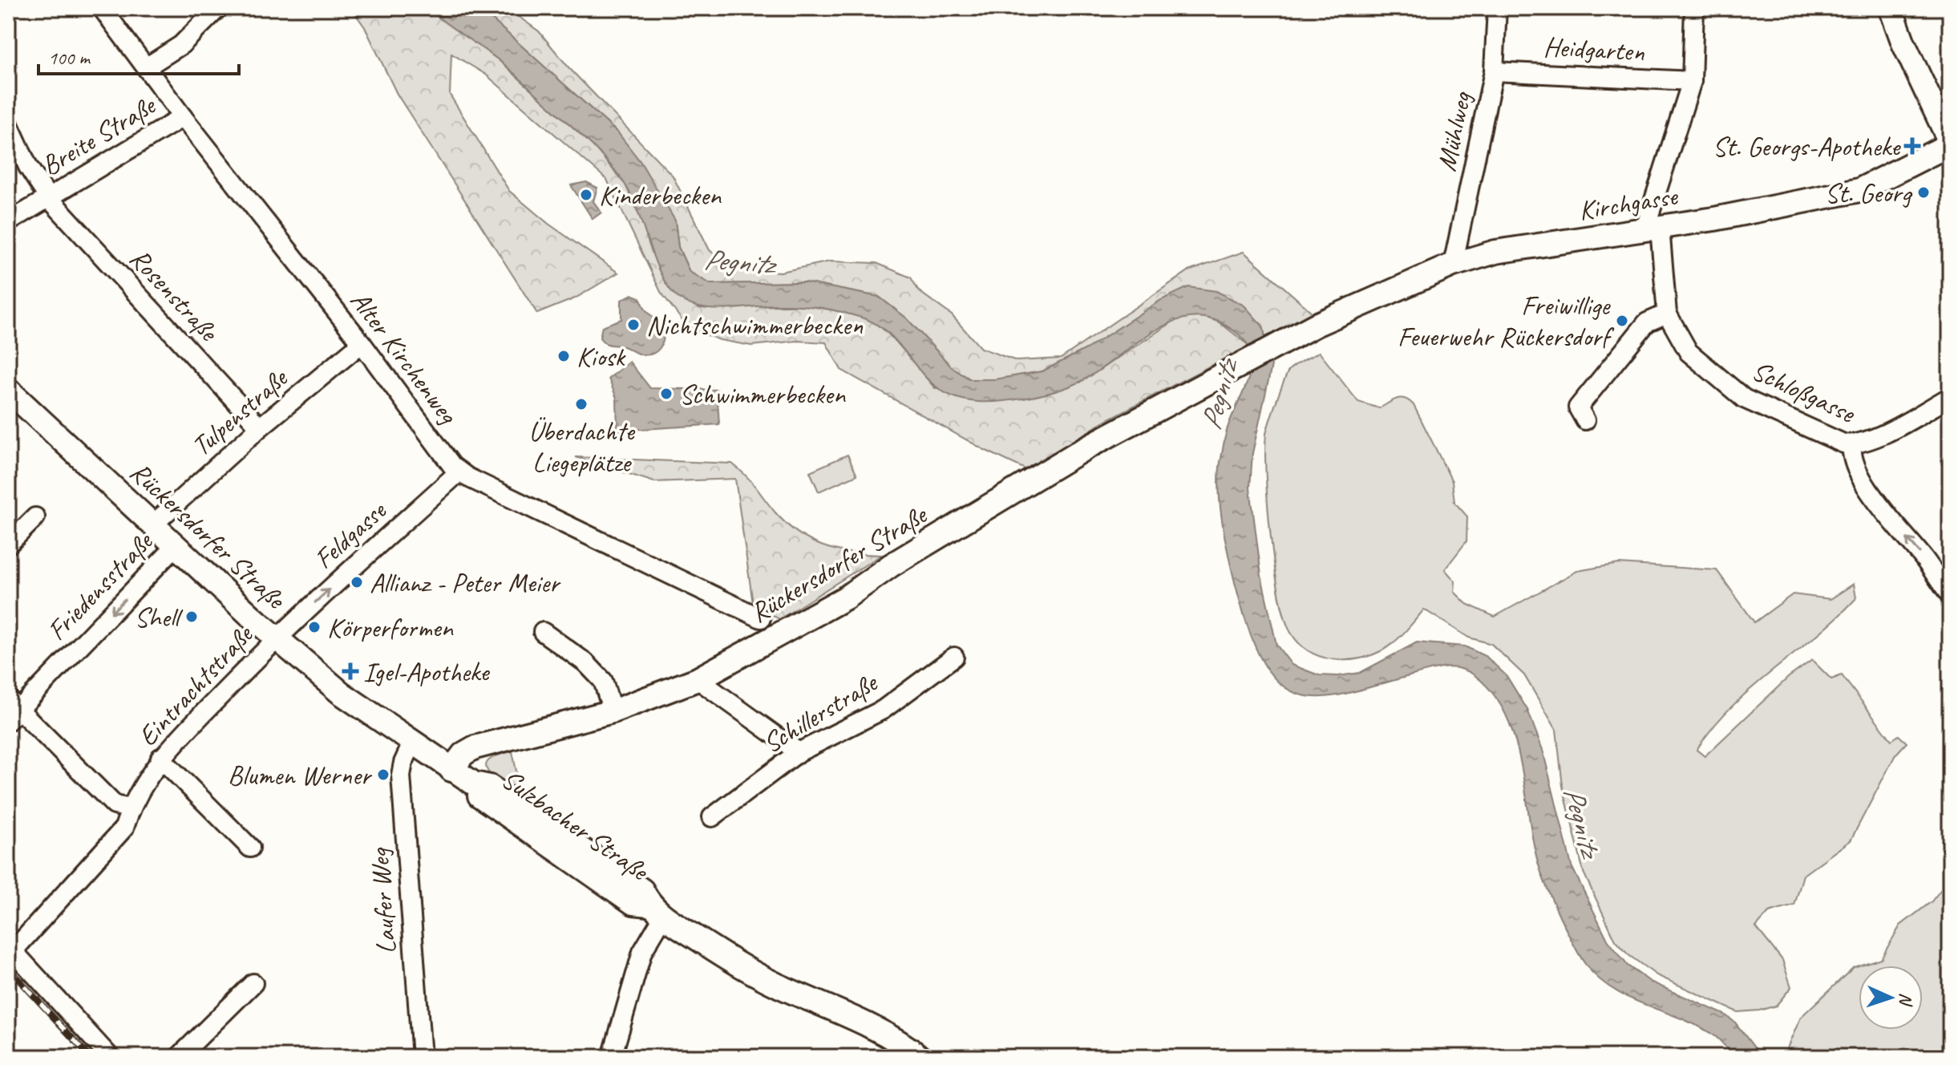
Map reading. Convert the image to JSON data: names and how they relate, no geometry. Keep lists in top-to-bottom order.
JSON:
{
  "streets": {
    "main road": ["Kirchgasse", "Rückersdorfer Straße", "Sulzbacher Straße"],
    "street": [
      "Heidgarten",
      "Mühlweg",
      "Breite Straße",
      "Rosenstraße",
      "Alter Kirchenweg",
      "Schloßgasse",
      "Tulpenstraße",
      "Feldgasse",
      "Friedensstraße",
      "Eintrachtstraße",
      "Schillerstraße",
      "Laufer Weg"
    ]
  },
  "crossings": [
    ["Heidgarten", "Mühlweg"],
    ["Mühlweg", "Kirchgasse"],
    ["Breite Straße", "Rosenstraße"],
    ["Breite Straße", "Alter Kirchenweg"],
    ["Kirchgasse", "Schloßgasse"],
    ["Kirchgasse", "Rückersdorfer Straße"],
    ["Rosenstraße", "Tulpenstraße"],
    ["Alter Kirchenweg", "Tulpenstraße"],
    ["Alter Kirchenweg", "Feldgasse"],
    ["Tulpenstraße", "Rückersdorfer Straße"],
    ["Rückersdorfer Straße", "Feldgasse"],
    ["Rückersdorfer Straße", "Friedensstraße"],
    ["Rückersdorfer Straße", "Eintrachtstraße"],
    ["Rückersdorfer Straße", "Sulzbacher Straße"],
    ["Rückersdorfer Straße", "Laufer Weg"],
    ["Feldgasse", "Eintrachtstraße"]
  ],
  "one_way": ["Feldgasse", "Friedensstraße"],
  "water": ["Pegnitz"],
  "places": {
    "health": ["St. Georgs-Apotheke", "Igel-Apotheke"],
    "other": [
      "St. Georg",
      "Kinderbecken",
      "Freiwillige Feuerwehr Rückersdorf",
      "Nichtschwimmerbecken",
      "Kiosk",
      "Schwimmerbecken",
      "Überdachte Liegeplätze",
      "Allianz - Peter Meier",
      "Shell",
      "Körperformen",
      "Blumen Werner"
    ]
  },
  "scale_bar": "100 m",
  "north": "right"
}
